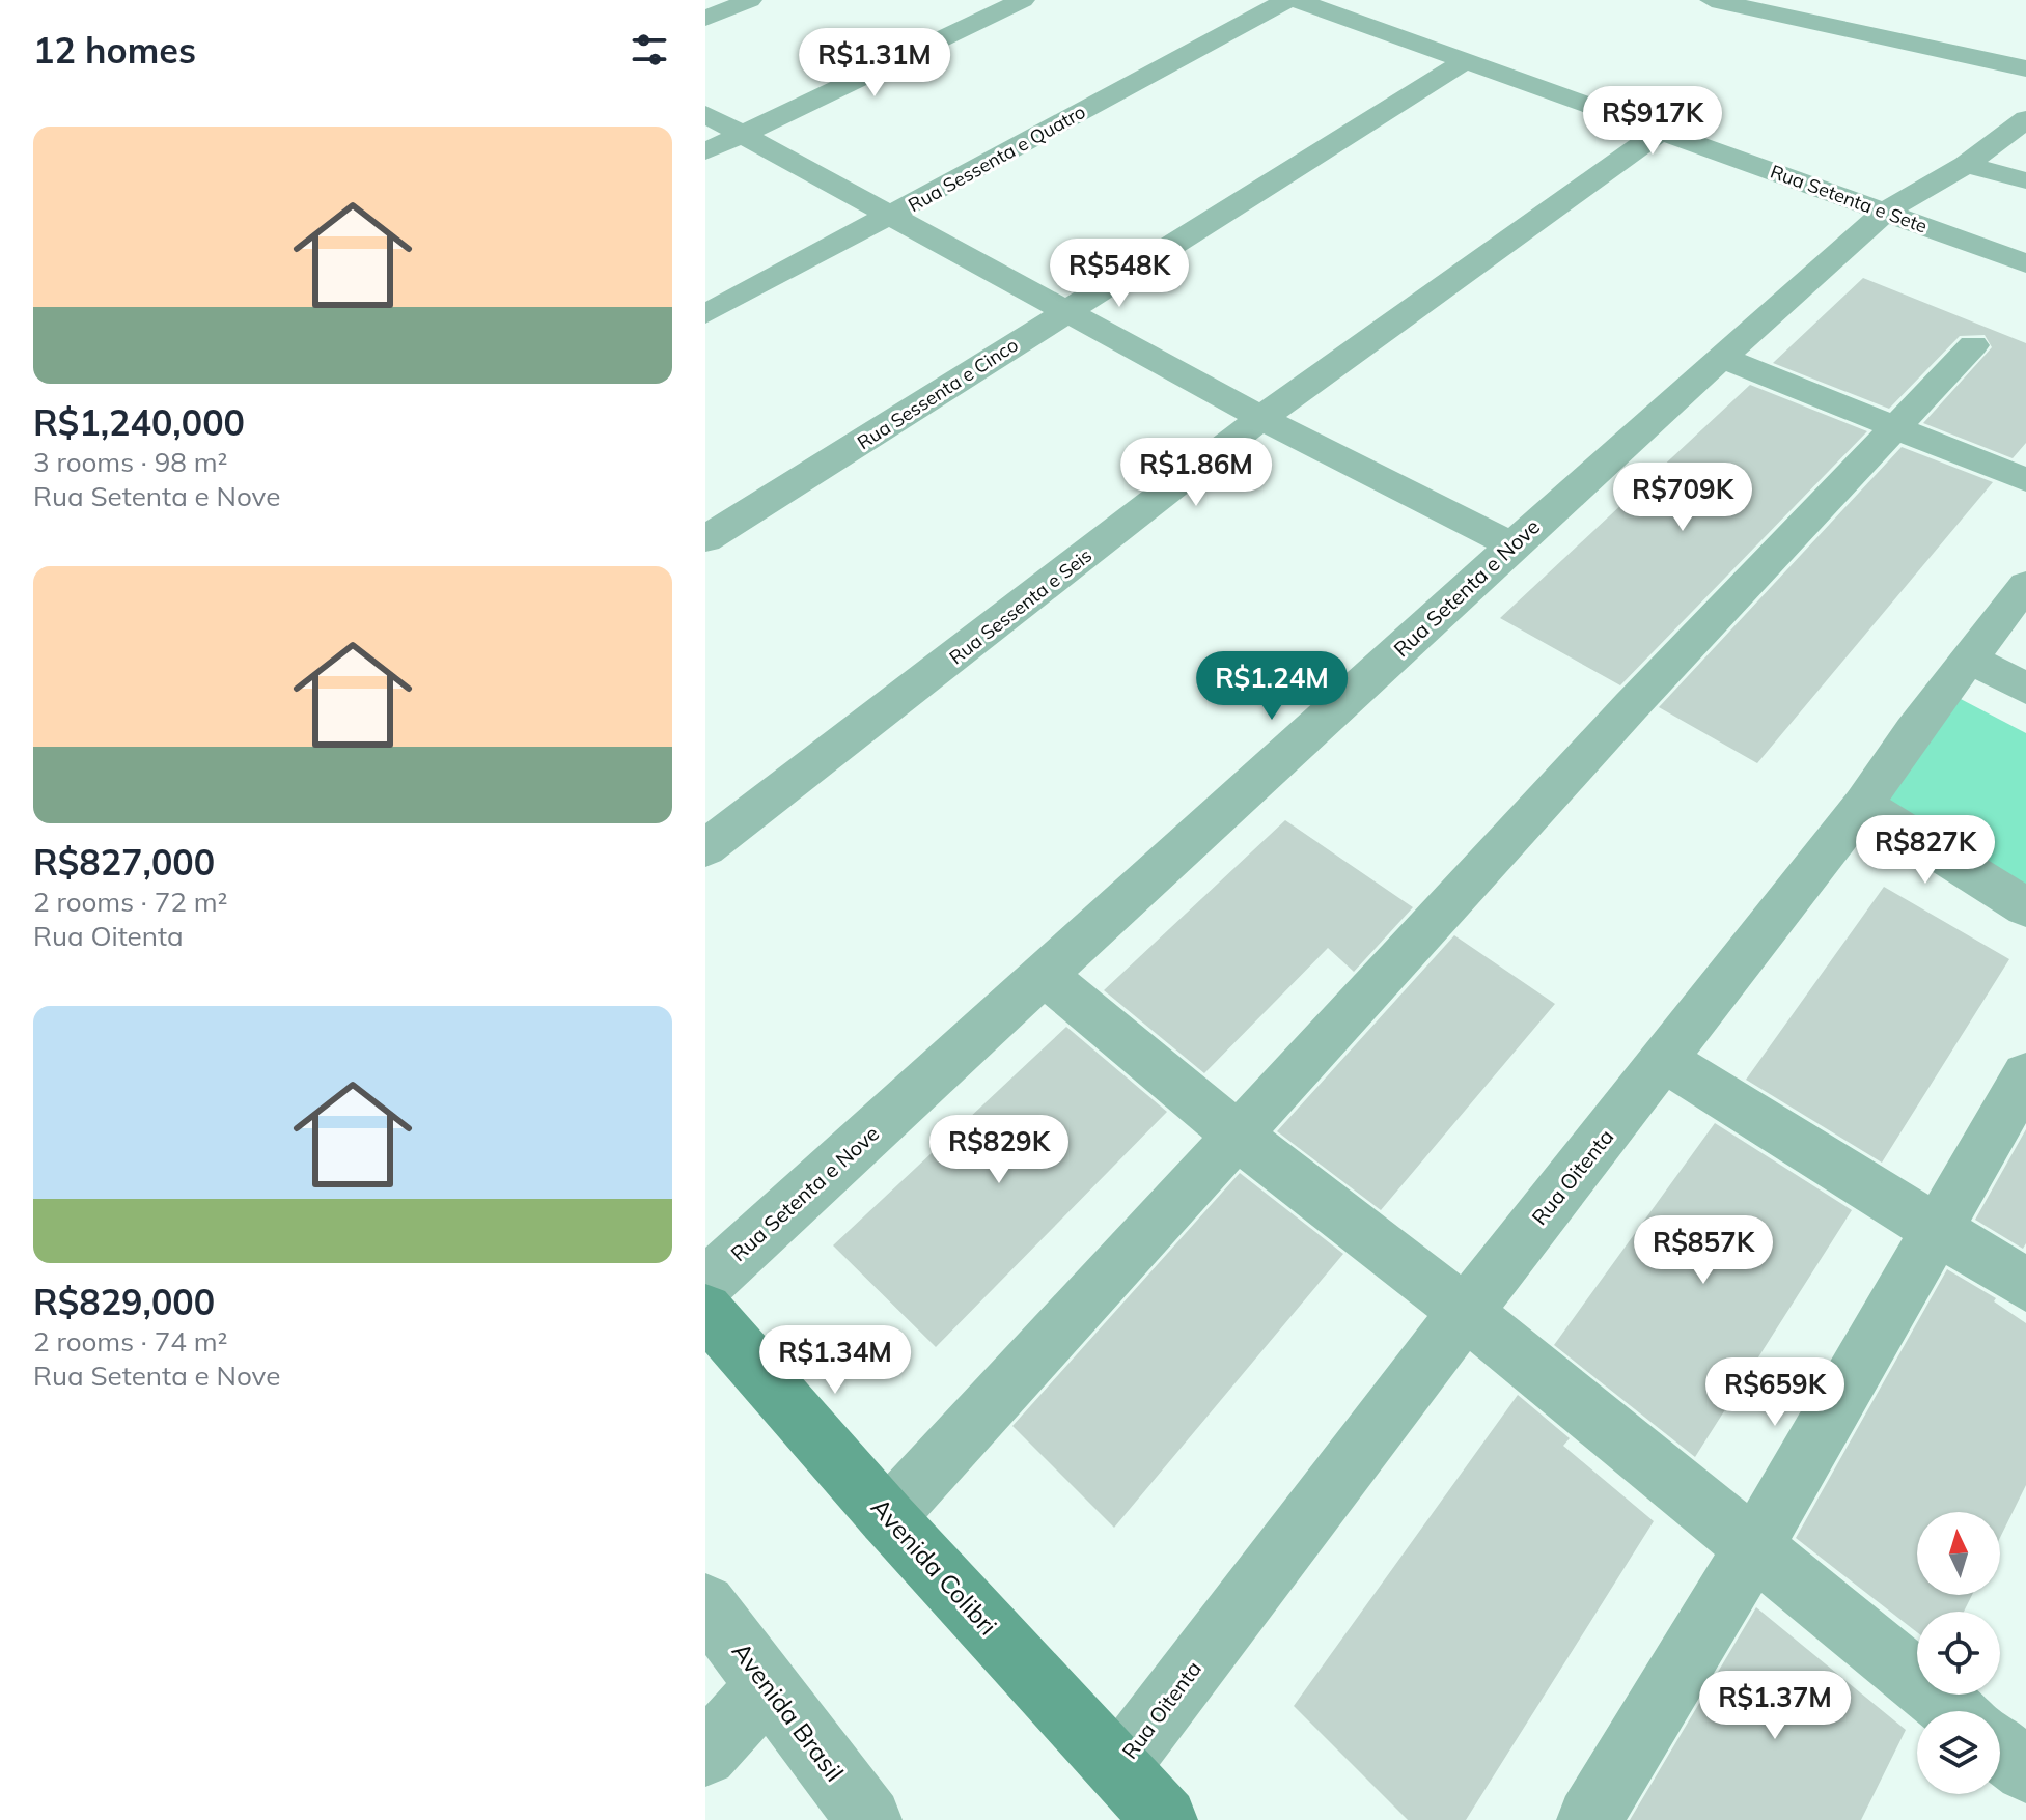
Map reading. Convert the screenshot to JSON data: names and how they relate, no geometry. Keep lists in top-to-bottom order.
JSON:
{
  "streets": {
    "main road": ["Avenida Colibri"],
    "street": [
      "Rua Sessenta e Quatro",
      "Rua Setenta e Sete",
      "Rua Sessenta e Cinco",
      "Rua Setenta e Nove",
      "Rua Sessenta e Seis",
      "Rua Oitenta",
      "Avenida Brasil"
    ]
  },
  "crossings": [
    ["Rua Setenta e Sete", "Rua Sessenta e Cinco"],
    ["Rua Setenta e Sete", "Rua Setenta e Nove"],
    ["Rua Setenta e Sete", "Rua Sessenta e Seis"],
    ["Rua Oitenta", "Avenida Colibri"]
  ],
  "north": "top",
  "page": {
    "heading": "12 homes",
    "price": [
      "R$1.31M",
      "R$917K",
      "R$548K",
      "R$1.86M",
      "R$709K",
      "R$1.24M",
      "R$827K",
      "R$829K",
      "R$857K",
      "R$1.34M",
      "R$659K",
      "R$1.37M"
    ],
    "list": [
      {
        "name": "R$1,240,000",
        "note": "3 rooms · 98 m² · Rua Setenta e Nove"
      },
      {
        "name": "R$827,000",
        "note": "2 rooms · 72 m² · Rua Oitenta"
      },
      {
        "name": "R$829,000",
        "note": "2 rooms · 74 m² · Rua Setenta e Nove"
      }
    ]
  }
}
